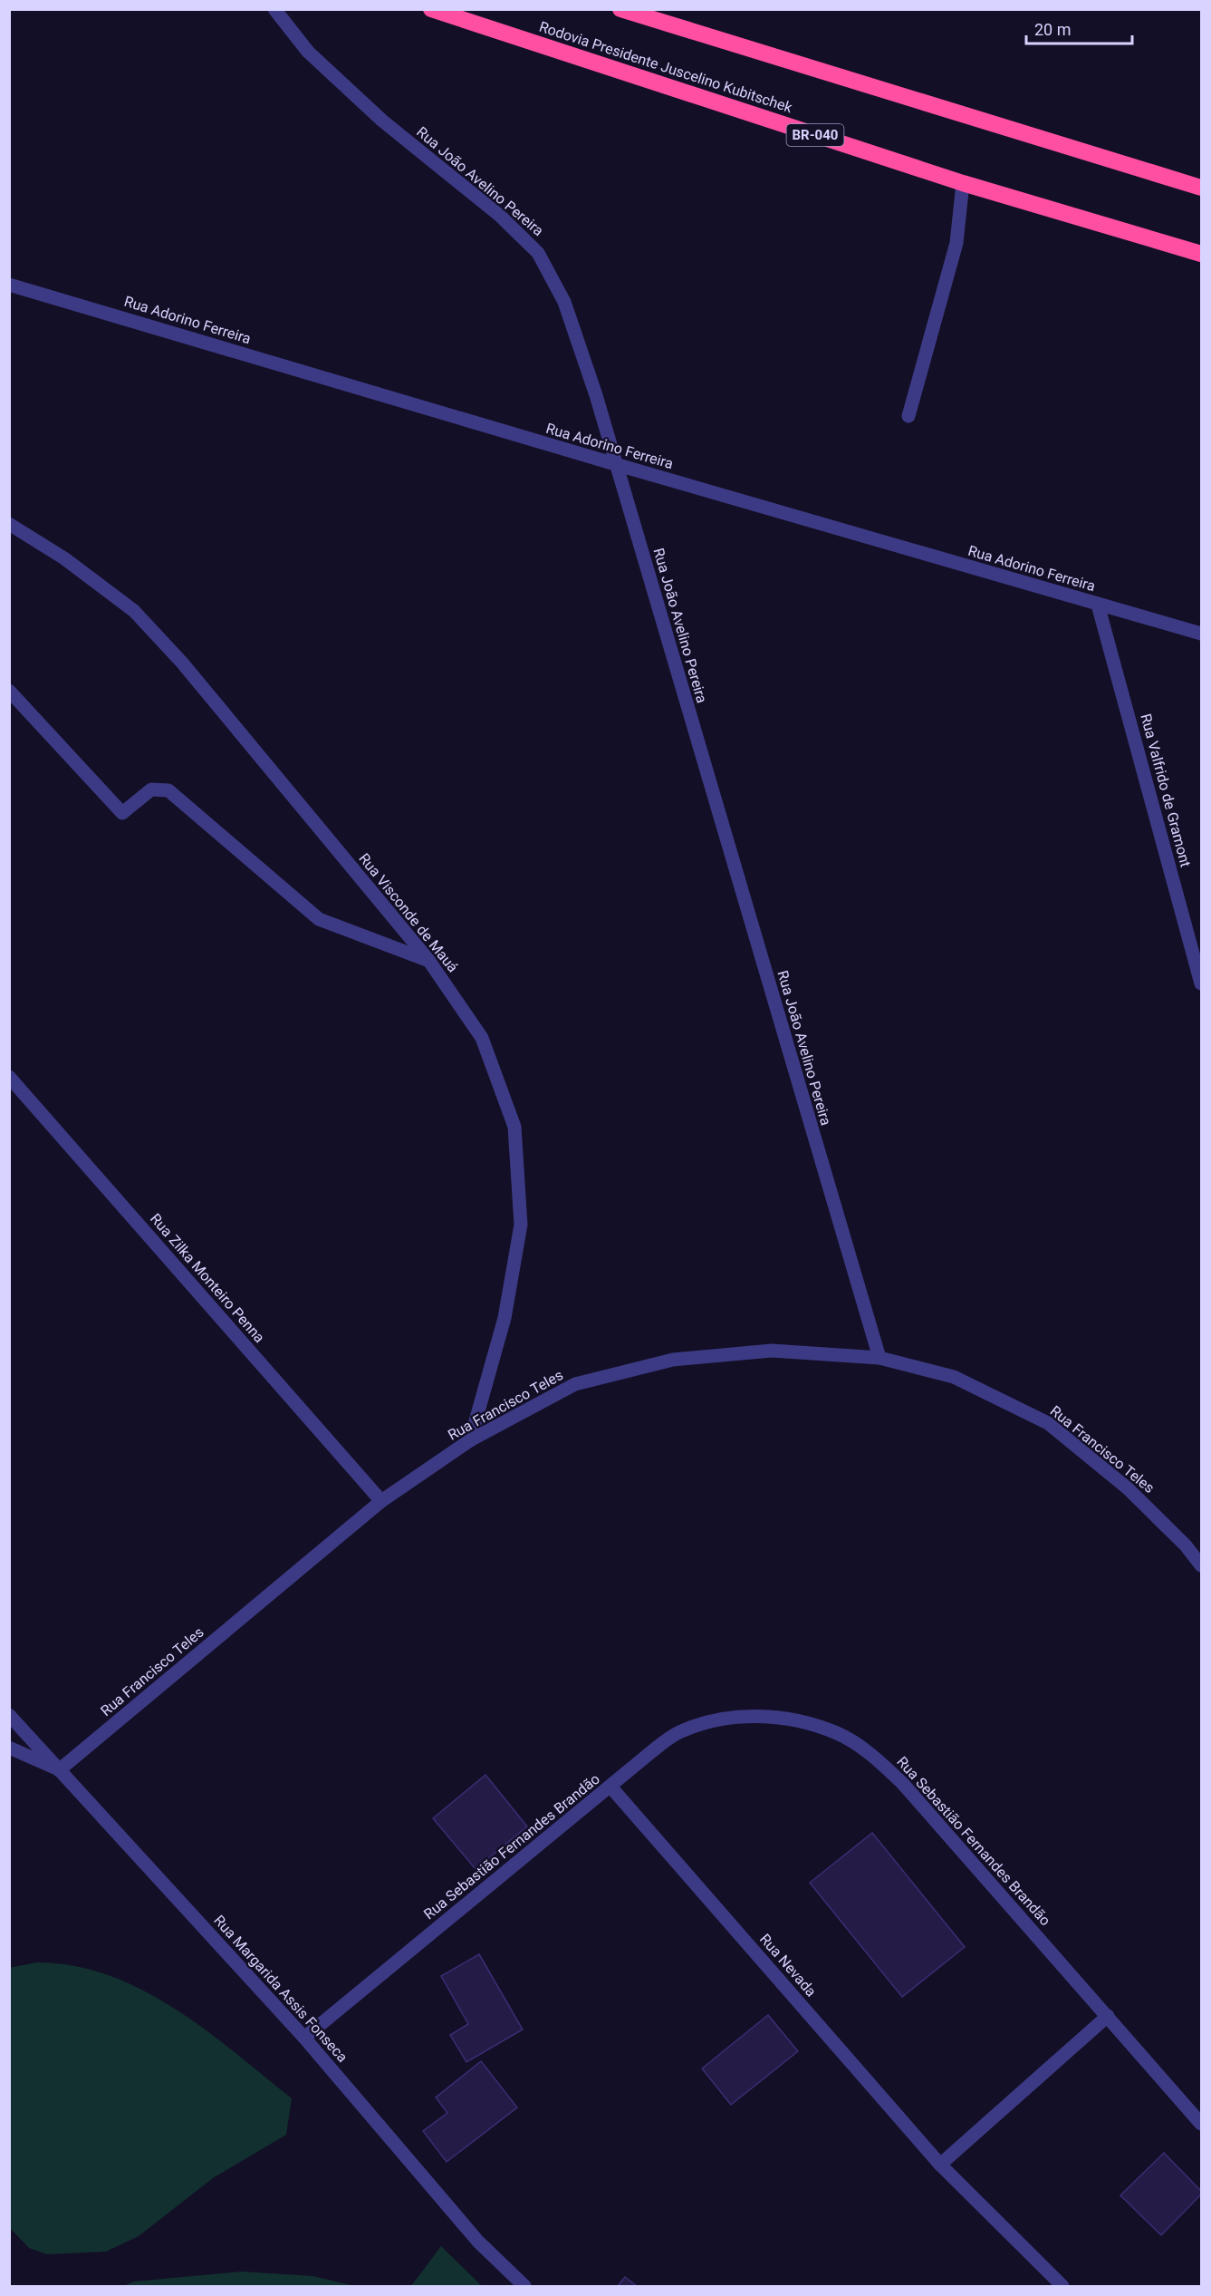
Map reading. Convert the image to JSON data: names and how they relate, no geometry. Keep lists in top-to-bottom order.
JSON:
{
  "streets": {
    "highway": ["Rodovia Presidente Juscelino Kubitschek", "BR-040"],
    "street": [
      "Rua João Avelino Pereira",
      "Rua Adorino Ferreira",
      "Rua Valfrido de Gramont",
      "Rua Visconde de Mauá",
      "Rua Zilka Monteiro Penna",
      "Rua Francisco Teles",
      "Rua Sebastião Fernandes Brandão",
      "Rua Nevada",
      "Rua Margarida Assis Fonseca"
    ]
  },
  "crossings": [
    ["Rua João Avelino Pereira", "Rua Adorino Ferreira"],
    ["Rua João Avelino Pereira", "Rua Francisco Teles"],
    ["Rua Adorino Ferreira", "Rua Valfrido de Gramont"],
    ["Rua Visconde de Mauá", "Rua Francisco Teles"],
    ["Rua Zilka Monteiro Penna", "Rua Francisco Teles"],
    ["Rua Francisco Teles", "Rua Margarida Assis Fonseca"],
    ["Rua Sebastião Fernandes Brandão", "Rua Nevada"],
    ["Rua Sebastião Fernandes Brandão", "Rua Margarida Assis Fonseca"]
  ],
  "scale_bar": "20 m"
}
